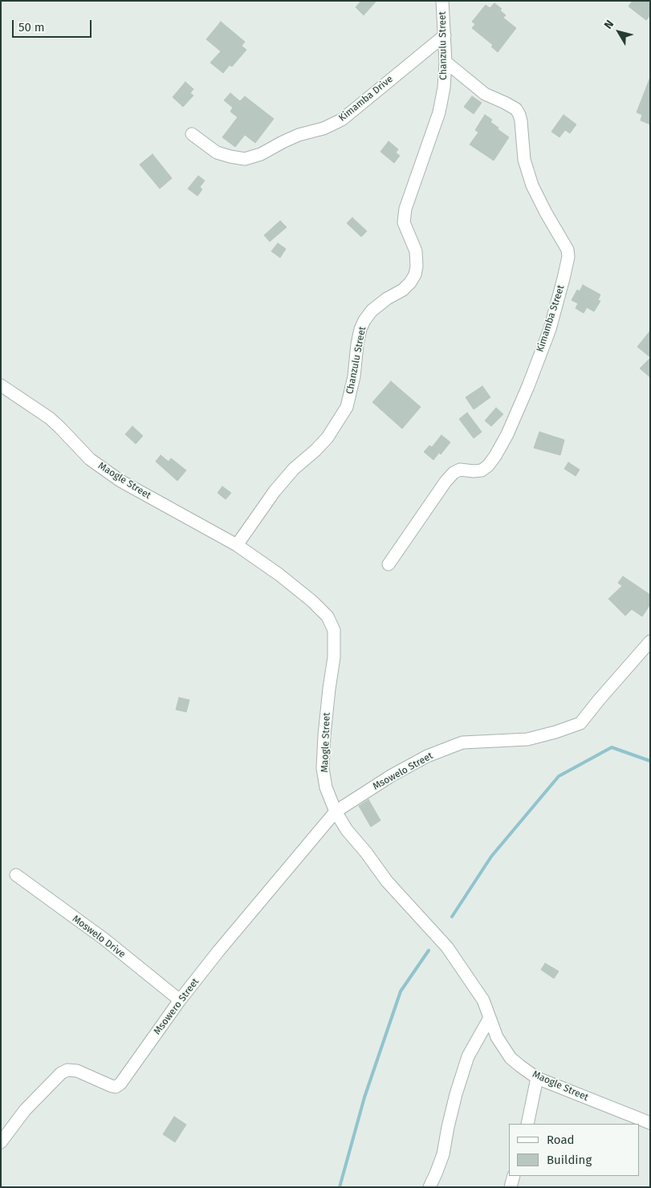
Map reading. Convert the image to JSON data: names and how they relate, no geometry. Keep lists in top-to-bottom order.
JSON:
{
  "streets": {
    "street": [
      "Chanzulu Street",
      "Kimamba Drive",
      "Kimamba Street",
      "Maogle Street",
      "Msowelo Street",
      "Moswelo Drive",
      "Msowero Street"
    ]
  },
  "crossings": [
    ["Chanzulu Street", "Kimamba Drive"],
    ["Chanzulu Street", "Kimamba Street"],
    ["Chanzulu Street", "Maogle Street"],
    ["Maogle Street", "Msowelo Street"],
    ["Maogle Street", "Msowero Street"],
    ["Msowelo Street", "Msowero Street"],
    ["Moswelo Drive", "Msowero Street"]
  ],
  "legend": ["Road", "Building"],
  "scale_bar": "50 m",
  "north": "top left"
}
